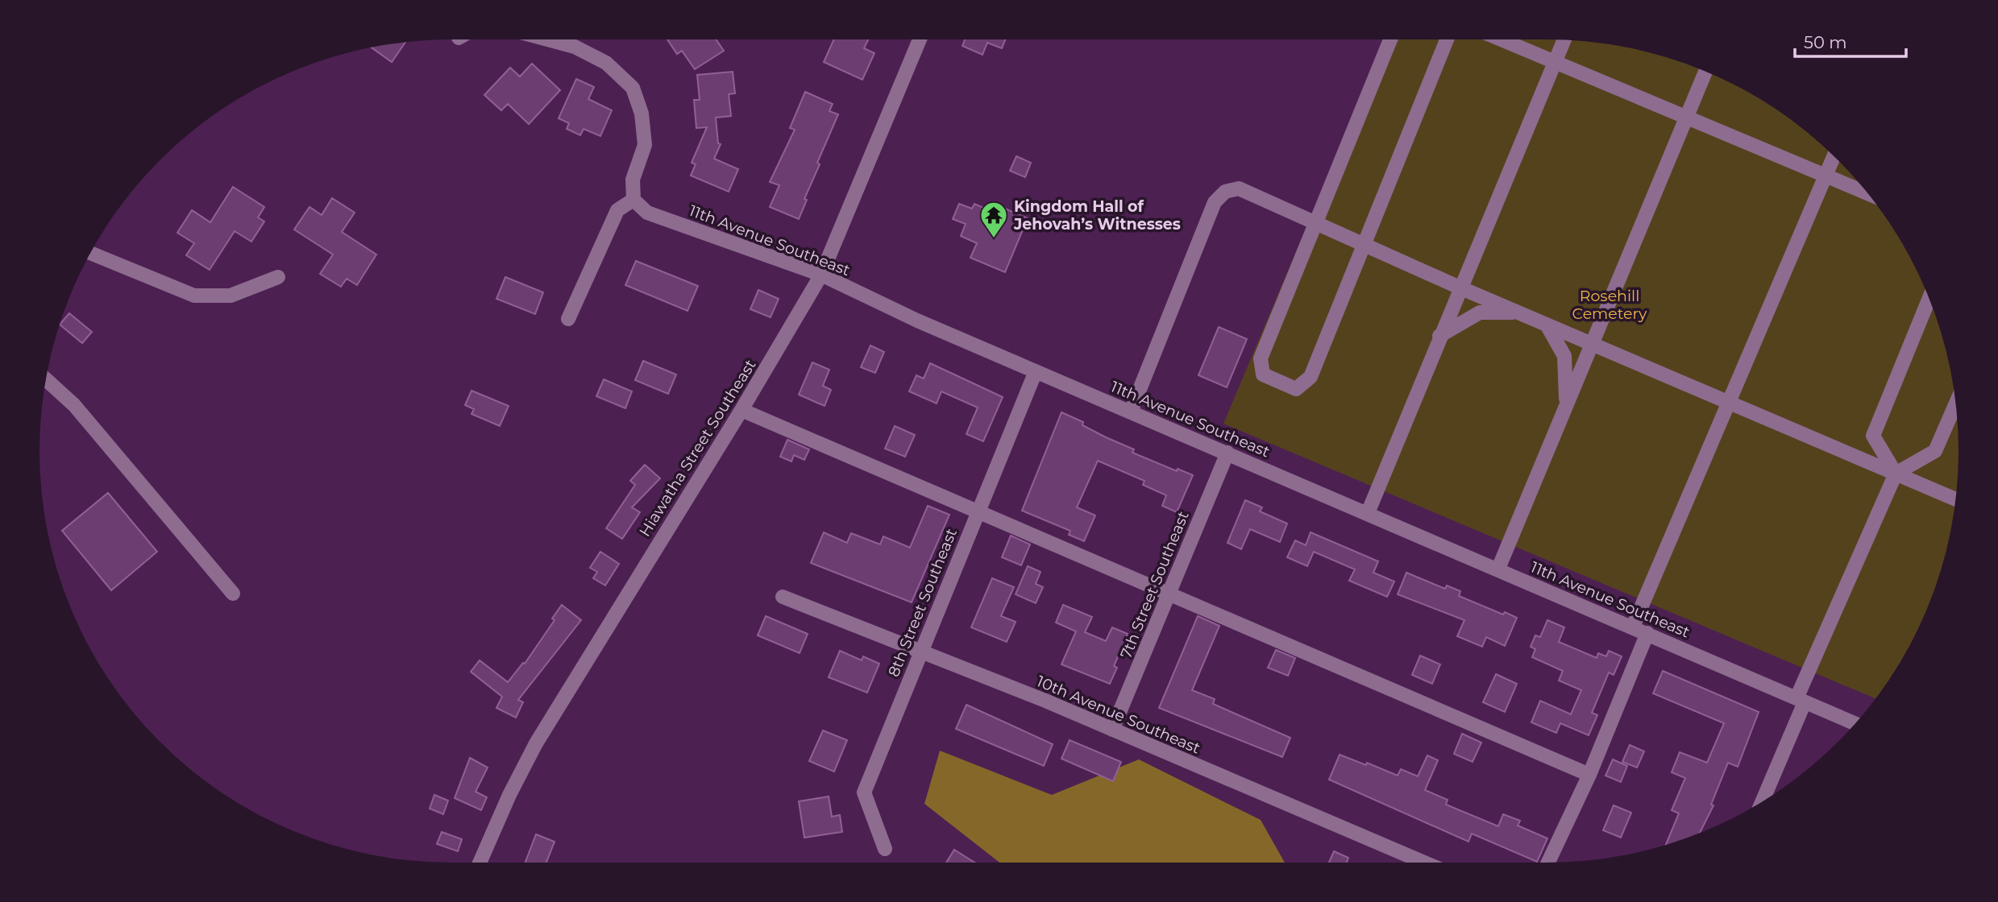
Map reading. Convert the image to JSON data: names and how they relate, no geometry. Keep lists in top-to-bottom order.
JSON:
{
  "streets": {
    "street": [
      "11th Avenue Southeast",
      "Hiawatha Street Southeast",
      "7th Street Southeast",
      "8th Street Southeast",
      "10th Avenue Southeast"
    ]
  },
  "crossings": [
    ["11th Avenue Southeast", "Hiawatha Street Southeast"],
    ["11th Avenue Southeast", "7th Street Southeast"],
    ["11th Avenue Southeast", "8th Street Southeast"],
    ["7th Street Southeast", "10th Avenue Southeast"],
    ["8th Street Southeast", "10th Avenue Southeast"]
  ],
  "parks": ["Rosehill Cemetery"],
  "places": {
    "temple": ["Kingdom Hall of Jehovah’s Witnesses"]
  },
  "scale_bar": "50 m"
}
